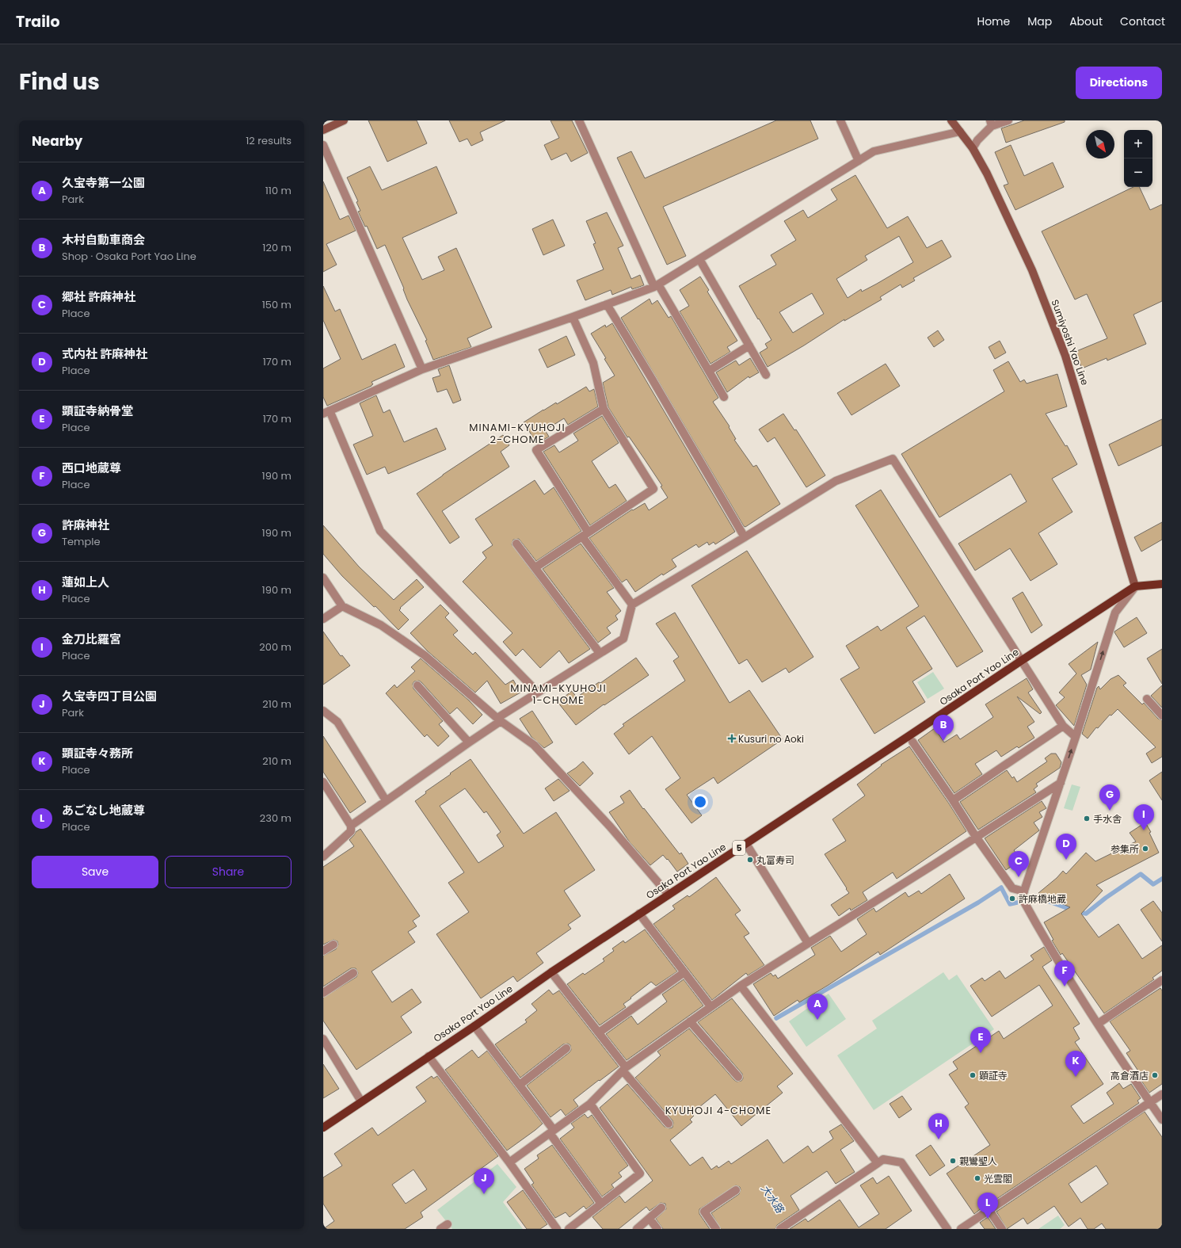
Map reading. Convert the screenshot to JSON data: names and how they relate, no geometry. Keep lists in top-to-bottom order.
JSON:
{
  "streets": {
    "main road": ["Sumiyoshi Yao Line", "Osaka Port Yao Line", "5"]
  },
  "crossings": [
    ["Sumiyoshi Yao Line", "Osaka Port Yao Line"]
  ],
  "districts": ["MINAMI-KYUHOJI 2-CHOME", "MINAMI-KYUHOJI 1-CHOME", "KYUHOJI 4-CHOME"],
  "water": ["大水路"],
  "places": {
    "health": ["Kusuri no Aoki"],
    "other": [
      "手水舎",
      "参集所",
      "丸富寿司",
      "許麻橋地蔵",
      "顕証寺",
      "高倉酒店",
      "親鸞聖人",
      "光雲閣"
    ]
  },
  "north": "bottom right",
  "page": {
    "header": "Trailo",
    "nav": [
      "Home",
      "Map",
      "About",
      "Contact"
    ],
    "title": "Find us",
    "buttons": [
      "Directions",
      ["Save", "Share"]
    ],
    "heading": ["Nearby", "12 results"],
    "map_buttons": ["+", "−"],
    "list": [
      {
        "mark": "A",
        "name": "久宝寺第一公園",
        "note": "Park",
        "value": "110 m"
      },
      {
        "mark": "B",
        "name": "木村自動車商会",
        "note": "Shop · Osaka Port Yao Line",
        "value": "120 m"
      },
      {
        "mark": "C",
        "name": "郷社 許麻神社",
        "note": "Place",
        "value": "150 m"
      },
      {
        "mark": "D",
        "name": "式内社 許麻神社",
        "note": "Place",
        "value": "170 m"
      },
      {
        "mark": "E",
        "name": "顕証寺納骨堂",
        "note": "Place",
        "value": "170 m"
      },
      {
        "mark": "F",
        "name": "西口地蔵尊",
        "note": "Place",
        "value": "190 m"
      },
      {
        "mark": "G",
        "name": "許麻神社",
        "note": "Temple",
        "value": "190 m"
      },
      {
        "mark": "H",
        "name": "蓮如上人",
        "note": "Place",
        "value": "190 m"
      },
      {
        "mark": "I",
        "name": "金刀比羅宮",
        "note": "Place",
        "value": "200 m"
      },
      {
        "mark": "J",
        "name": "久宝寺四丁目公園",
        "note": "Park",
        "value": "210 m"
      },
      {
        "mark": "K",
        "name": "顕証寺々務所",
        "note": "Place",
        "value": "210 m"
      },
      {
        "mark": "L",
        "name": "あごなし地蔵尊",
        "note": "Place",
        "value": "230 m"
      }
    ],
    "pins": [
      "B",
      "G",
      "I",
      "D",
      "C",
      "F",
      "A",
      "E",
      "K",
      "H",
      "J",
      "L"
    ]
  }
}
